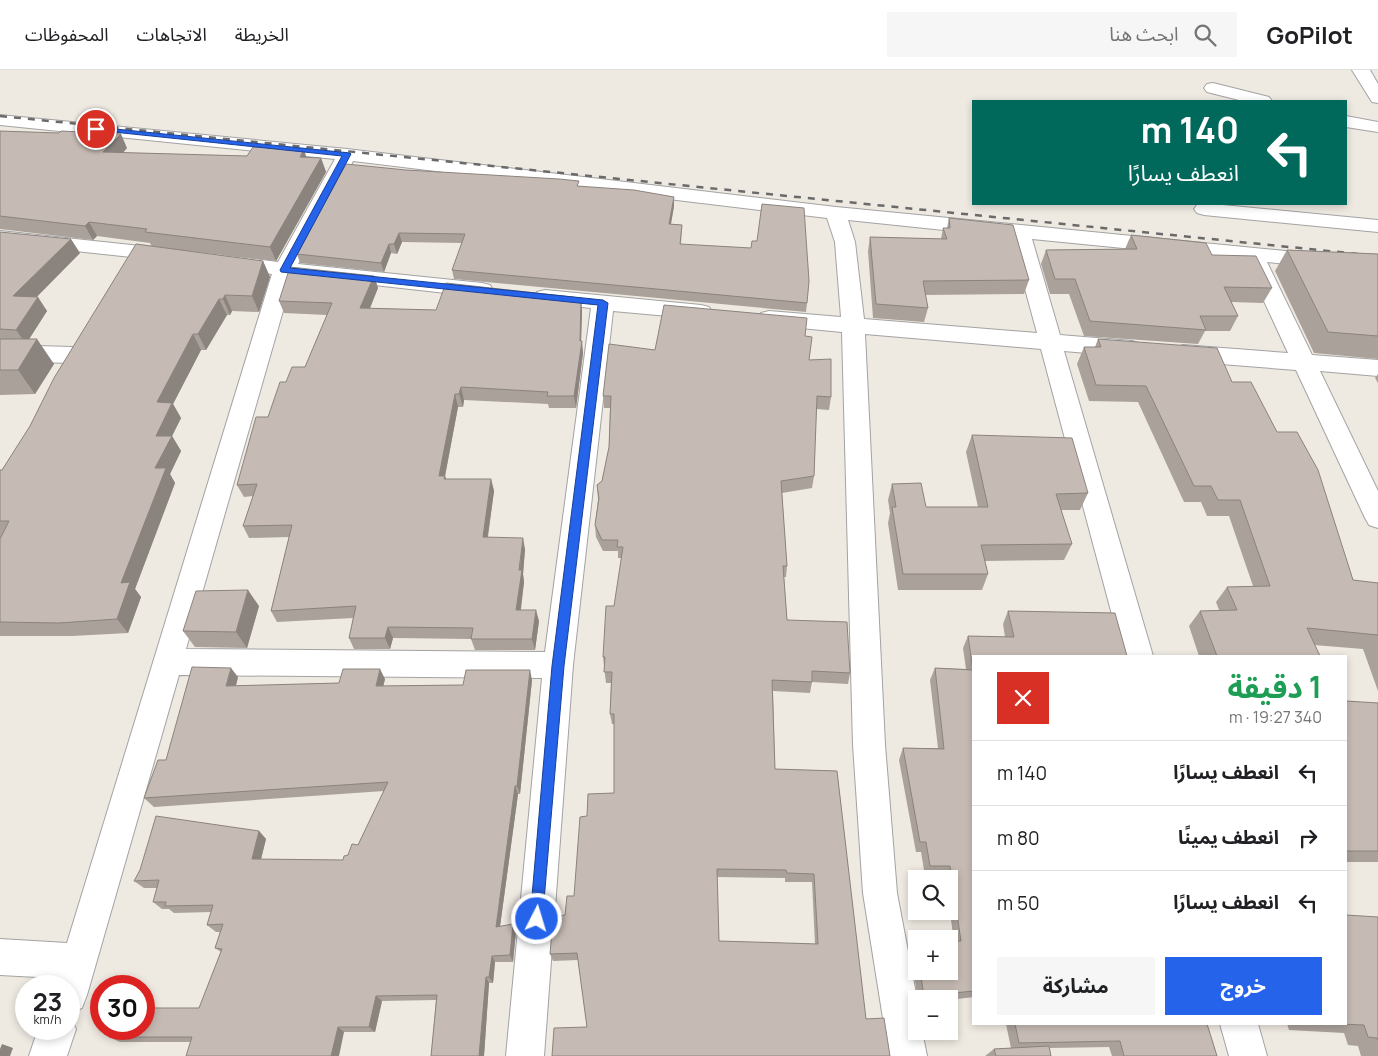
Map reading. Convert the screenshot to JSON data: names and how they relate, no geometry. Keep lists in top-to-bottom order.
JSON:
{
  "page": {
    "header": "GoPilot",
    "search": "ابحث هنا",
    "nav": ["الخريطة", "الاتجاهات", "المحفوظات"],
    "turn": ["140 m", "انعطف يسارًا"],
    "heading": ["1 دقيقة", "340 m · 19:27"],
    "list": [
      {
        "name": "انعطف يسارًا",
        "value": "140 m"
      },
      {
        "name": "انعطف يمينًا",
        "value": "80 m"
      },
      {
        "name": "انعطف يسارًا",
        "value": "50 m"
      }
    ],
    "map_buttons": ["+", "−"],
    "buttons": ["خروج", "مشاركة"],
    "speed": "23 km/h",
    "limit": "30"
  }
}
